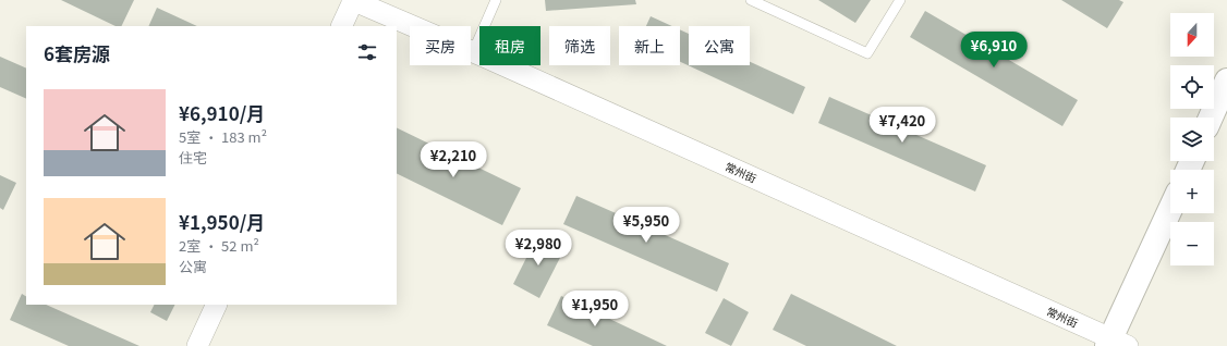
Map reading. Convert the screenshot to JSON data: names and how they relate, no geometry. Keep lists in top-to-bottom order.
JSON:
{
  "streets": {
    "street": ["常州街"]
  },
  "north": "bottom",
  "page": {
    "map_buttons": ["+", "−"],
    "chip": [
      "买房",
      "租房",
      "筛选",
      "新上",
      "公寓"
    ],
    "heading": "6套房源",
    "price": [
      "¥6,910",
      "¥7,420",
      "¥2,210",
      "¥5,950",
      "¥2,980",
      "¥1,950"
    ],
    "list": [
      {
        "name": "¥6,910/月",
        "note": "5室 · 183 m² · 住宅"
      },
      {
        "name": "¥1,950/月",
        "note": "2室 · 52 m² · 公寓"
      }
    ]
  }
}
